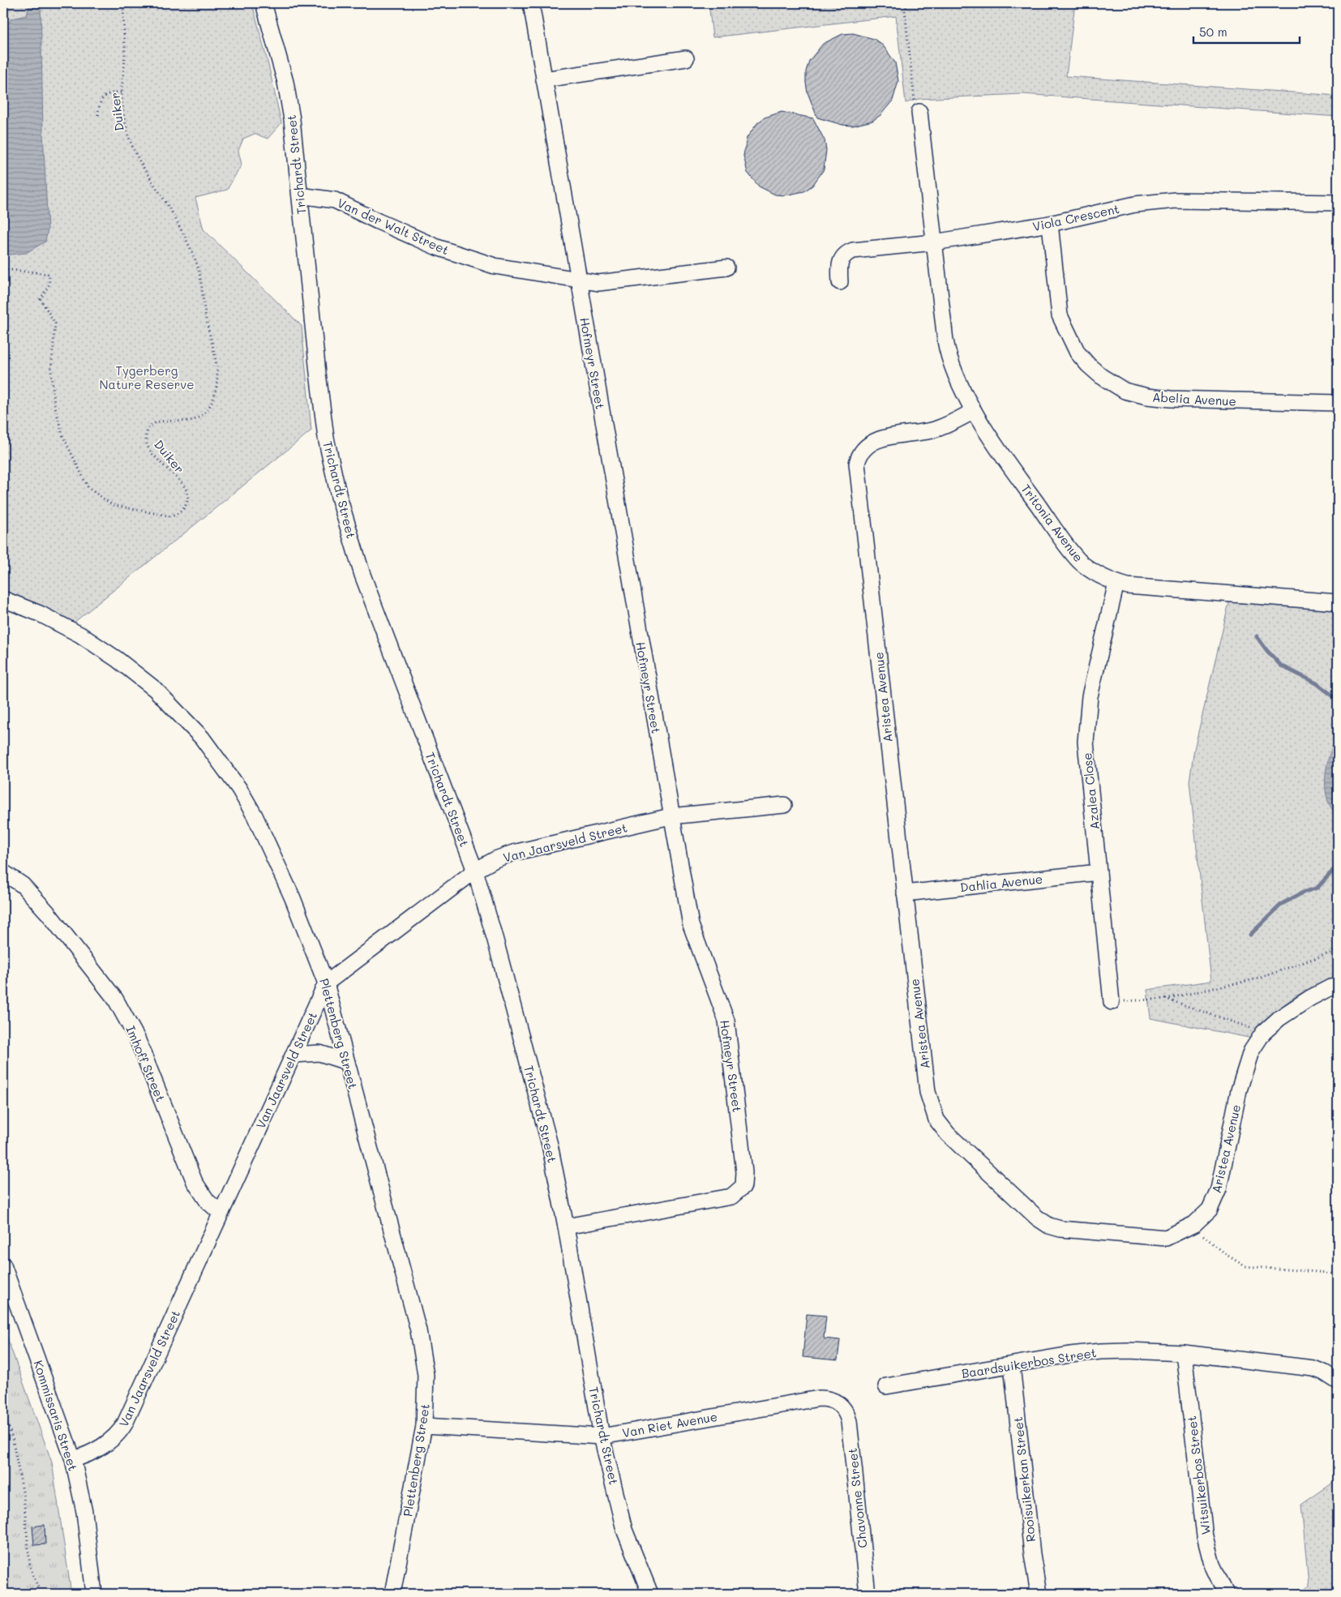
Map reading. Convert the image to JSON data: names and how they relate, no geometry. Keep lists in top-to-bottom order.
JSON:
{
  "streets": {
    "street": [
      "Trichardt Street",
      "Viola Crescent",
      "Van der Walt Street",
      "Hofmeyr Street",
      "Abelia Avenue",
      "Tritonia Avenue",
      "Aristea Avenue",
      "Azalea Close",
      "Van Jaarsveld Street",
      "Dahlia Avenue",
      "Plettenberg Street",
      "Imhoff Street",
      "Baardsuikerbos Street",
      "Kommissaris Street",
      "Van Riet Avenue",
      "Witsuikerbos Street",
      "Rooisuikerkan Street",
      "Chavonne Street"
    ],
    "path": ["Duiker"]
  },
  "crossings": [
    ["Trichardt Street", "Van der Walt Street"],
    ["Trichardt Street", "Hofmeyr Street"],
    ["Trichardt Street", "Van Jaarsveld Street"],
    ["Trichardt Street", "Van Riet Avenue"],
    ["Viola Crescent", "Abelia Avenue"],
    ["Viola Crescent", "Tritonia Avenue"],
    ["Van der Walt Street", "Hofmeyr Street"],
    ["Hofmeyr Street", "Van Jaarsveld Street"],
    ["Tritonia Avenue", "Aristea Avenue"],
    ["Tritonia Avenue", "Azalea Close"],
    ["Aristea Avenue", "Dahlia Avenue"],
    ["Azalea Close", "Dahlia Avenue"],
    ["Van Jaarsveld Street", "Plettenberg Street"],
    ["Van Jaarsveld Street", "Imhoff Street"],
    ["Van Jaarsveld Street", "Kommissaris Street"],
    ["Plettenberg Street", "Van Riet Avenue"],
    ["Baardsuikerbos Street", "Witsuikerbos Street"],
    ["Baardsuikerbos Street", "Rooisuikerkan Street"],
    ["Van Riet Avenue", "Chavonne Street"]
  ],
  "parks": ["Tygerberg Nature Reserve"],
  "scale_bar": "50 m"
}
